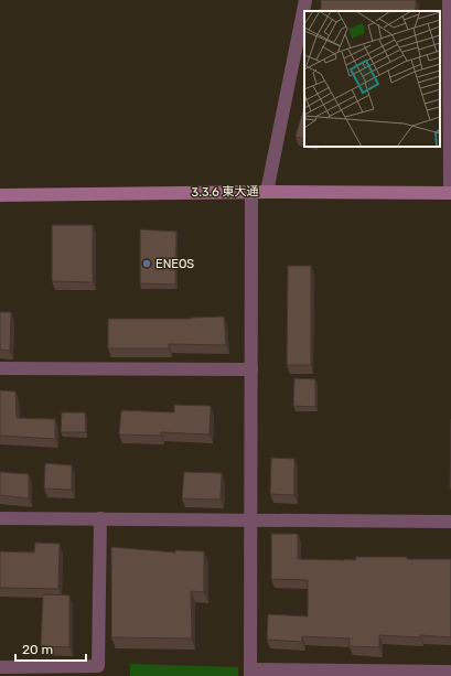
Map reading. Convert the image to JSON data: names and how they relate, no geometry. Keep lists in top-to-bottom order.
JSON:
{
  "streets": {
    "street": ["3.3.6 東大通"]
  },
  "places": ["ENEOS"],
  "scale_bar": "20 m"
}
